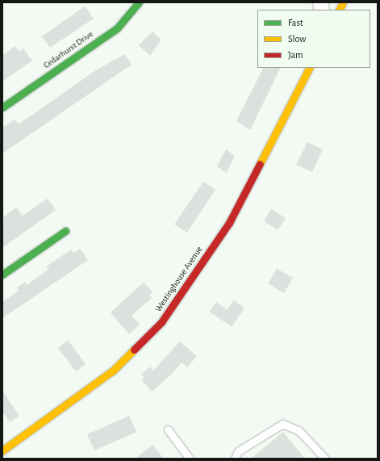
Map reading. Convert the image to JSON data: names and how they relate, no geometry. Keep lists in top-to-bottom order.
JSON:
{
  "streets": {
    "main road": ["Cedarhurst Drive", "Westinghouse Avenue"]
  },
  "legend": ["Fast", "Slow", "Jam"]
}
